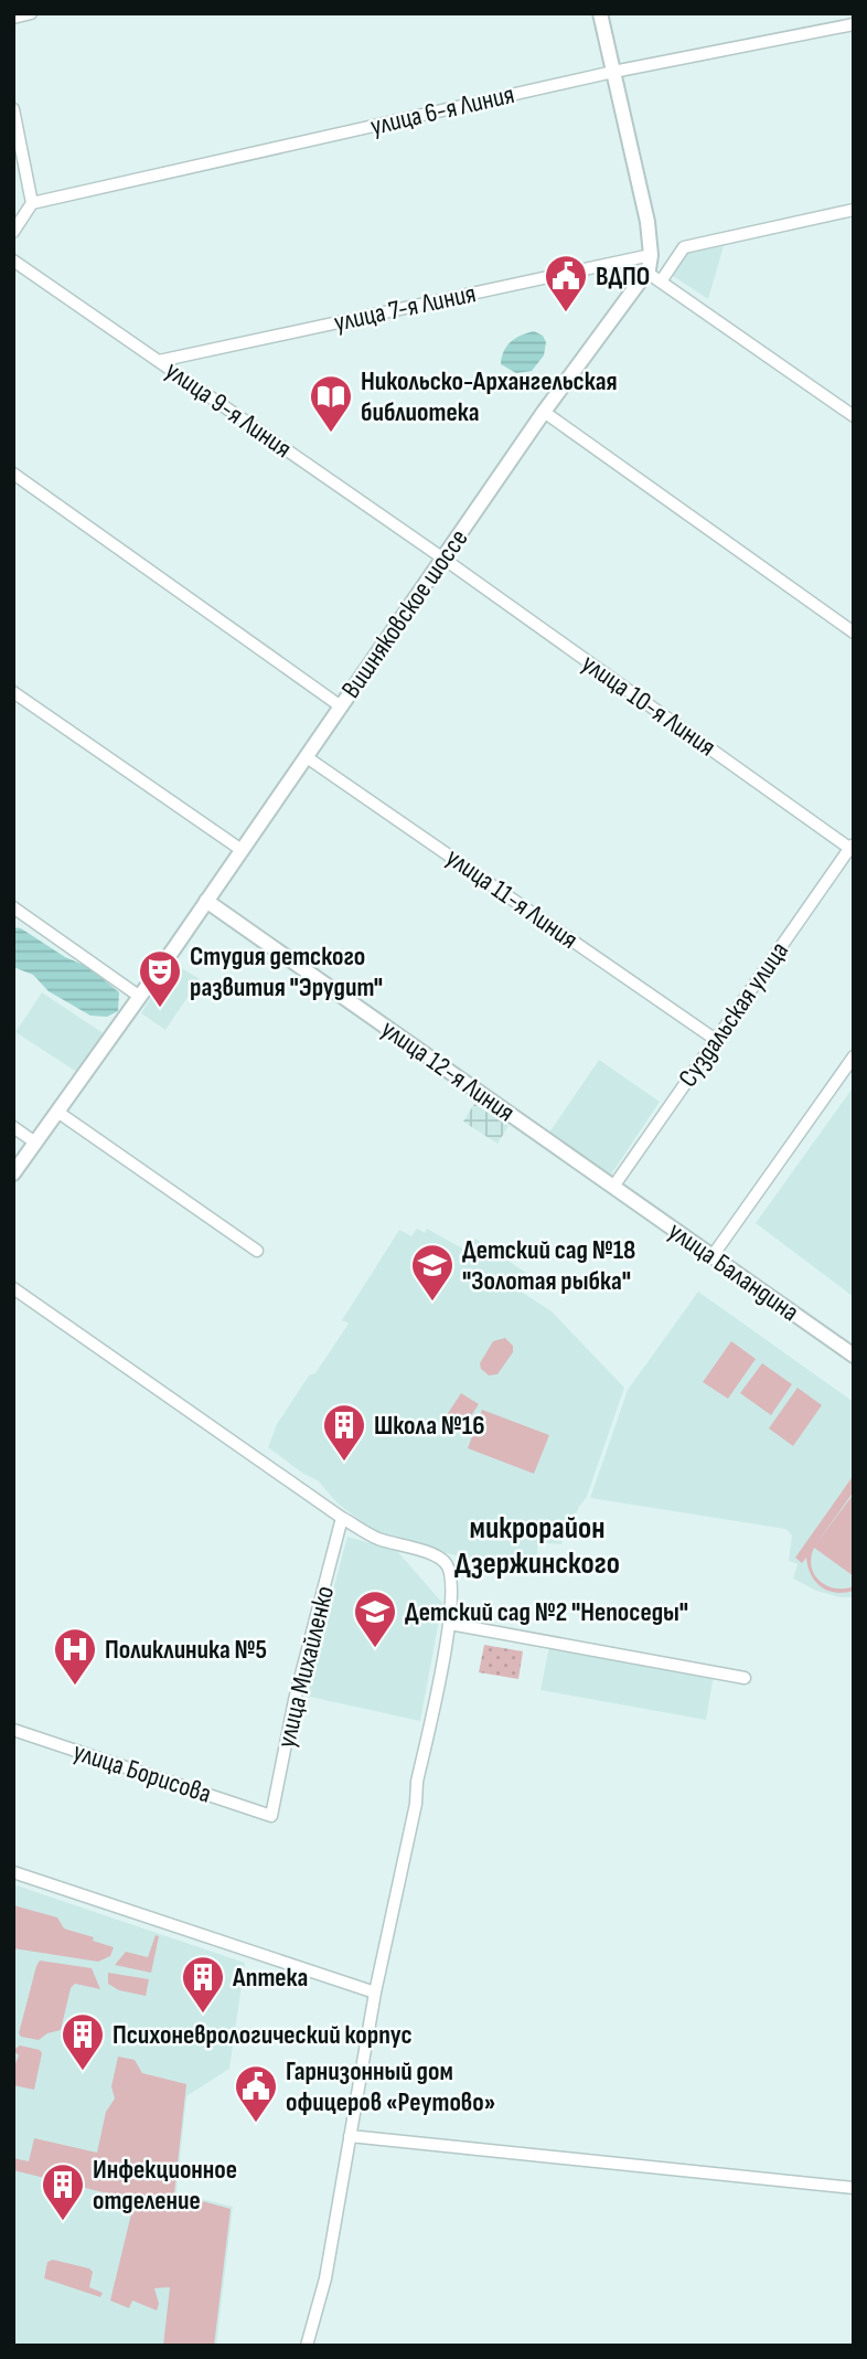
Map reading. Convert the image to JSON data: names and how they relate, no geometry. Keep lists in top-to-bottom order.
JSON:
{
  "streets": {
    "street": [
      "улица 6-я Линия",
      "улица 7-я Линия",
      "улица 9-я Линия",
      "Вишняковское шоссе",
      "улица 10-я Линия",
      "улица 11-я Линия",
      "Суздальская улица",
      "улица 12-я Линия",
      "улица Баландина",
      "улица Михайленко",
      "улица Борисова"
    ]
  },
  "crossings": [
    ["улица 6-я Линия", "Вишняковское шоссе"],
    ["улица 7-я Линия", "улица 9-я Линия"],
    ["улица 7-я Линия", "Вишняковское шоссе"],
    ["улица 9-я Линия", "Вишняковское шоссе"],
    ["улица 9-я Линия", "улица 10-я Линия"],
    ["Вишняковское шоссе", "улица 10-я Линия"],
    ["Вишняковское шоссе", "улица 11-я Линия"],
    ["Вишняковское шоссе", "улица 12-я Линия"],
    ["улица 10-я Линия", "Суздальская улица"],
    ["улица 11-я Линия", "Суздальская улица"],
    ["Суздальская улица", "улица 12-я Линия"],
    ["Суздальская улица", "улица Баландина"],
    ["улица 12-я Линия", "улица Баландина"],
    ["улица Михайленко", "улица Борисова"]
  ],
  "districts": ["микрорайон Дзержинского"],
  "places": {
    "public building": ["ВДПО", "Гарнизонный дом офицеров «Реутово»"],
    "library": ["Никольско-Архангельская библиотека"],
    "theatre": ["Студия детского развития \"Эрудит\""],
    "school or university": ["Детский сад №18 \"Золотая рыбка\"", "Детский сад №2 \"Непоседы\""],
    "building": [
      "Школа №16",
      "Аптека",
      "Психоневрологический корпус",
      "Инфекционное отделение"
    ],
    "hospital": ["Поликлиника №5"]
  }
}
